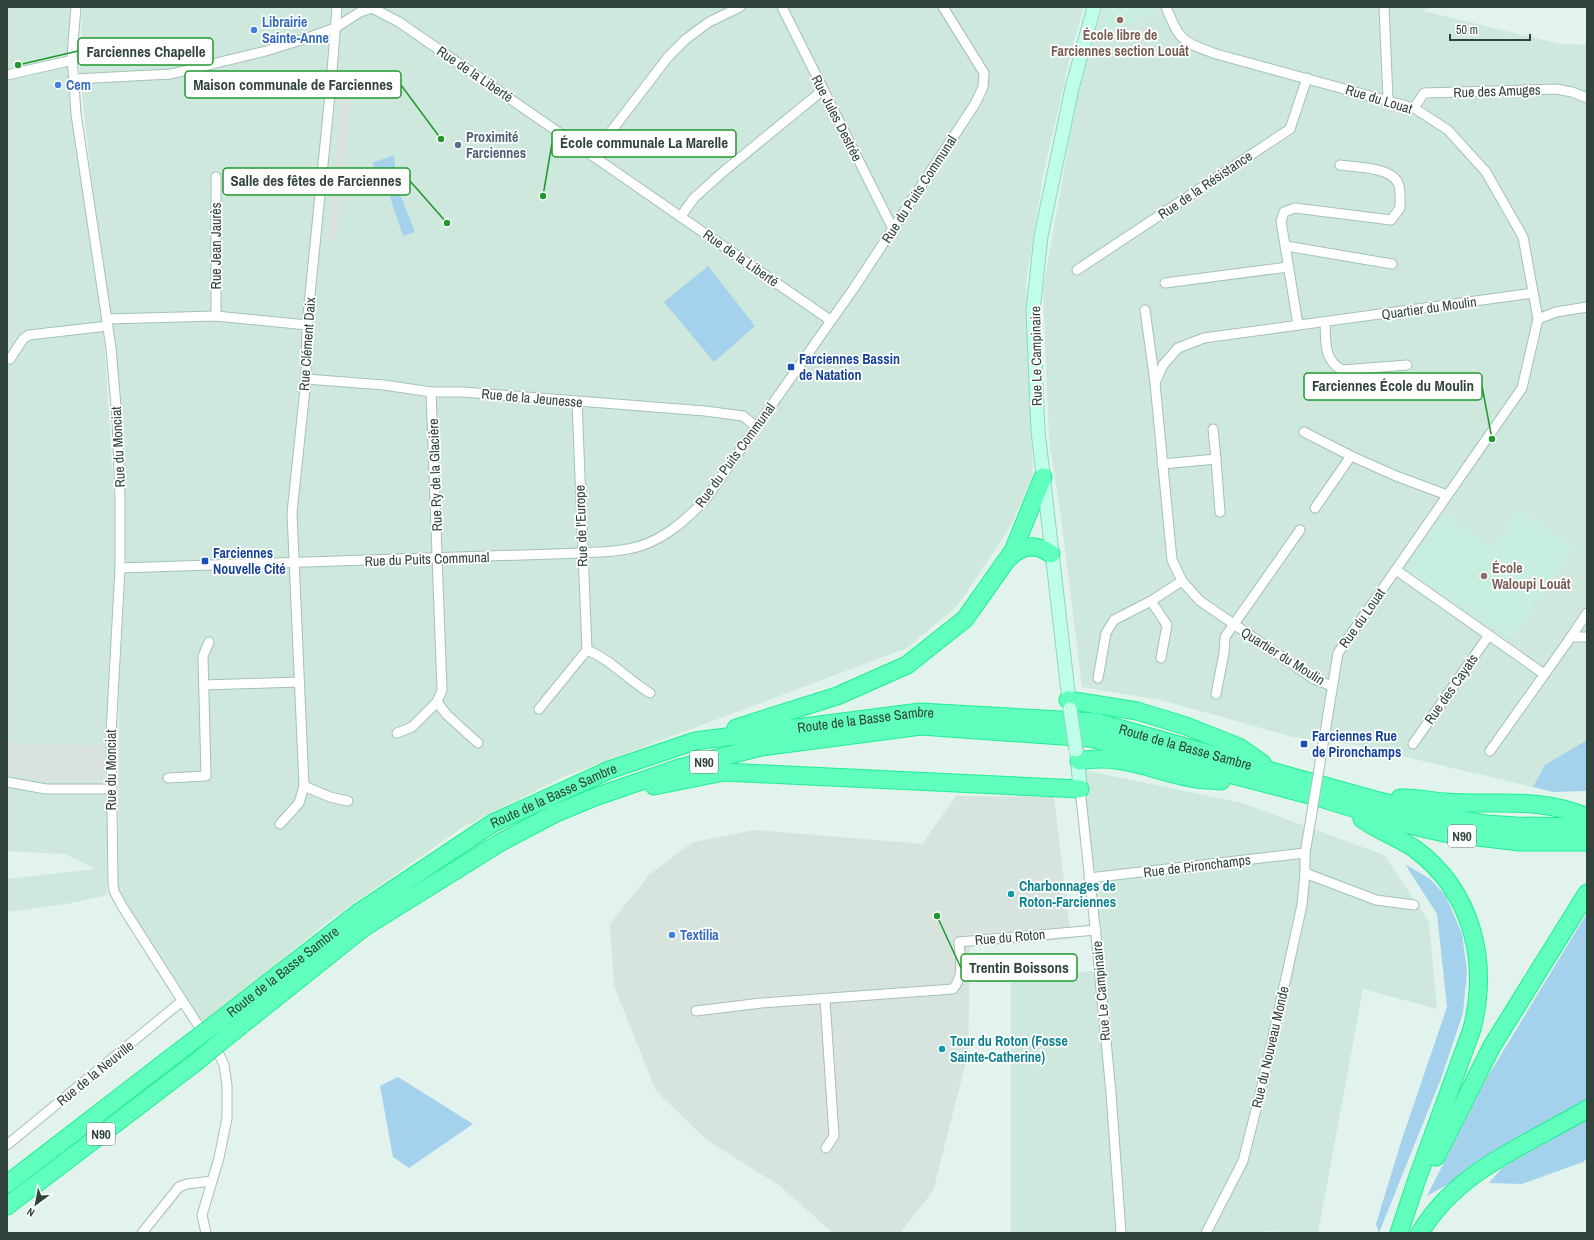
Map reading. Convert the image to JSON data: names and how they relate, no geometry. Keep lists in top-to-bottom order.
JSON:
{
  "streets": {
    "highway": ["Route de la Basse Sambre", "N90"],
    "main road": ["Rue Le Campinaire"],
    "street": [
      "Rue de la Liberté",
      "Rue des Amuges",
      "Rue du Louat",
      "Rue Jules Destrée",
      "Rue de la Résistance",
      "Rue du Puits Communal",
      "Rue Jean Jaurès",
      "Quartier du Moulin",
      "Rue Clément Daix",
      "Rue de la Jeunesse",
      "Rue du Monciat",
      "Rue Ry de la Glacière",
      "Rue de l'Europe",
      "Rue des Cayats",
      "Rue de Pironchamps",
      "Rue du Roton",
      "Rue du Nouveau Monde",
      "Rue de la Neuville"
    ]
  },
  "crossings": [
    ["Rue de la Liberté", "Rue du Puits Communal"],
    ["Rue de la Liberté", "Rue Clément Daix"],
    ["Rue de la Liberté", "Rue du Monciat"],
    ["Rue des Amuges", "Rue du Louat"],
    ["Rue du Louat", "Rue de la Résistance"],
    ["Rue du Louat", "Quartier du Moulin"],
    ["Rue du Louat", "Rue de Pironchamps"],
    ["Rue du Louat", "Rue du Nouveau Monde"],
    ["Rue Jules Destrée", "Rue du Puits Communal"],
    ["Rue du Puits Communal", "Rue Clément Daix"],
    ["Rue du Puits Communal", "Rue de la Jeunesse"],
    ["Rue du Puits Communal", "Rue du Monciat"],
    ["Rue du Puits Communal", "Rue Ry de la Glacière"],
    ["Rue du Puits Communal", "Rue de l'Europe"],
    ["Rue Clément Daix", "Rue de la Jeunesse"],
    ["Rue Le Campinaire", "Rue de Pironchamps"],
    ["Rue Le Campinaire", "Rue du Roton"],
    ["Rue de la Jeunesse", "Rue Ry de la Glacière"],
    ["Rue de la Jeunesse", "Rue de l'Europe"],
    ["Rue du Monciat", "Rue de la Neuville"],
    ["Rue de Pironchamps", "Rue du Nouveau Monde"]
  ],
  "places": {
    "other": [
      "École libre de Farciennes section Louât",
      "Librairie Sainte-Anne",
      "Farciennes Chapelle",
      "Cem",
      "Maison communale de Farciennes",
      "Proximité Farciennes",
      "École communale La Marelle",
      "Salle des fêtes de Farciennes",
      "Farciennes École du Moulin",
      "École Waloupi Louât",
      "Charbonnages de Roton-Farciennes",
      "Trentin Boissons",
      "Textilia",
      "Tour du Roton (Fosse Sainte-Catherine)"
    ],
    "transit": ["Farciennes Bassin de Natation", "Farciennes Nouvelle Cité", "Farciennes Rue de Pironchamps"]
  },
  "scale_bar": "50 m",
  "north": "bottom left"
}
